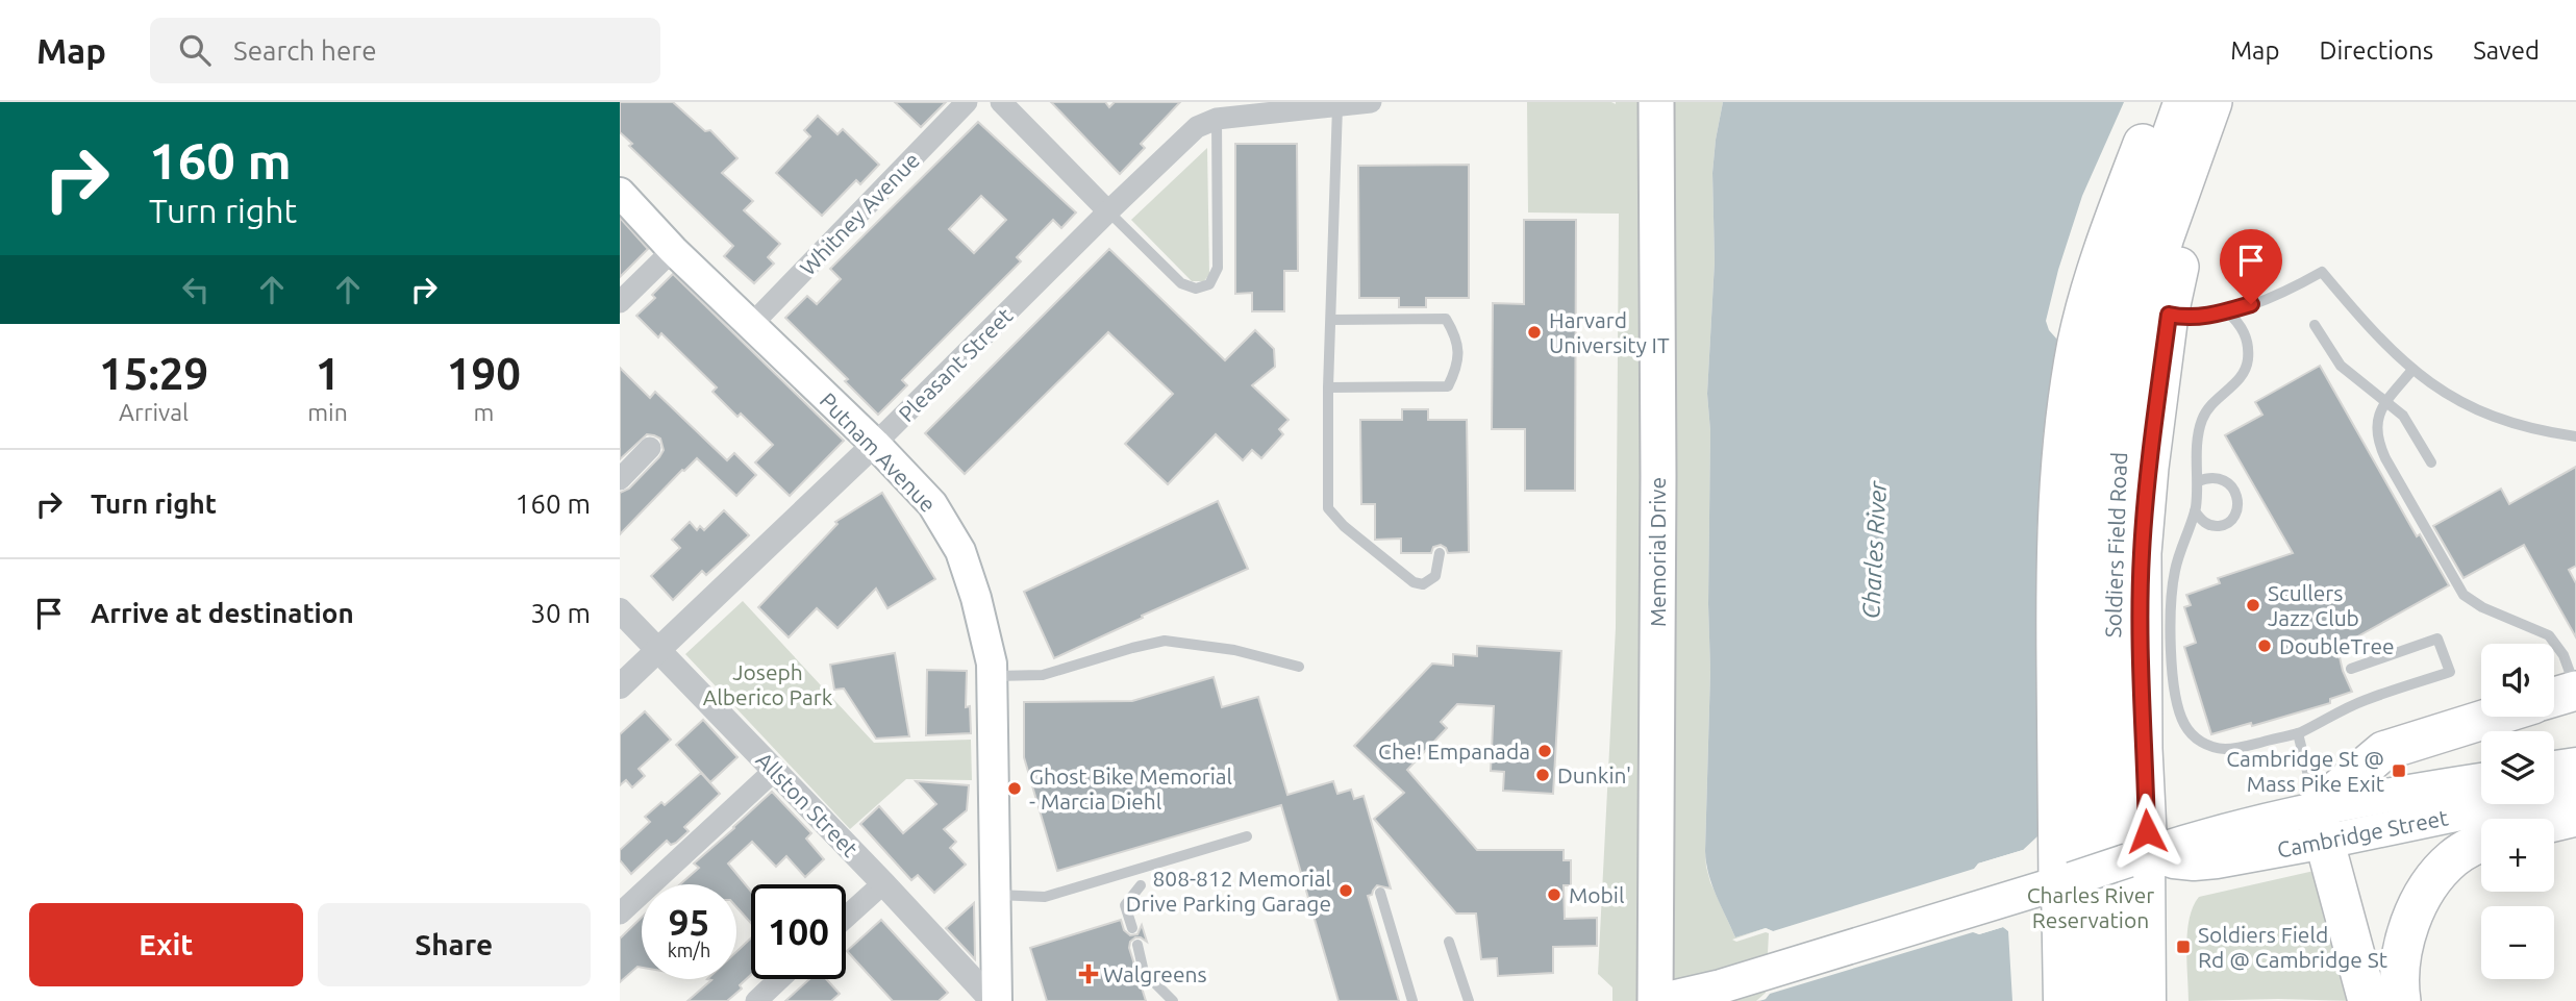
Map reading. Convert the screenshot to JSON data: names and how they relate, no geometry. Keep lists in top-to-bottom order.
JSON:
{
  "streets": {
    "highway": ["Soldiers Field Road", "Memorial Drive"],
    "main road": ["Putnam Avenue", "Cambridge Street"],
    "street": ["Whitney Avenue", "Pleasant Street", "Allston Street"]
  },
  "crossings": [
    ["Whitney Avenue", "Putnam Avenue"],
    ["Pleasant Street", "Putnam Avenue"],
    ["Pleasant Street", "Allston Street"],
    ["Putnam Avenue", "Allston Street"]
  ],
  "water": ["Charles River"],
  "parks": ["Joseph Alberico Park", "Charles River Reservation"],
  "places": {
    "other": [
      "Harvard University IT",
      "Scullers Jazz Club",
      "DoubleTree",
      "Che! Empanada",
      "Dunkin'",
      "Ghost Bike Memorial - Marcia Diehl",
      "808-812 Memorial Drive Parking Garage",
      "Mobil"
    ],
    "transit": ["Cambridge St @ Mass Pike Exit", "Soldiers Field Rd @ Cambridge St"],
    "health": ["Walgreens"]
  },
  "page": {
    "header": "Map",
    "search": "Search here",
    "nav": ["Map", "Directions", "Saved"],
    "turn": ["160 m", "Turn right"],
    "eta": [
      "15:29",
      "Arrival",
      "1",
      "min",
      "190",
      "m"
    ],
    "list": [
      {
        "name": "Turn right",
        "value": "160 m"
      },
      {
        "name": "Arrive at destination",
        "value": "30 m"
      }
    ],
    "map_buttons": ["+", "−"],
    "speed": "95 km/h",
    "limit": "100",
    "buttons": ["Exit", "Share"]
  }
}
